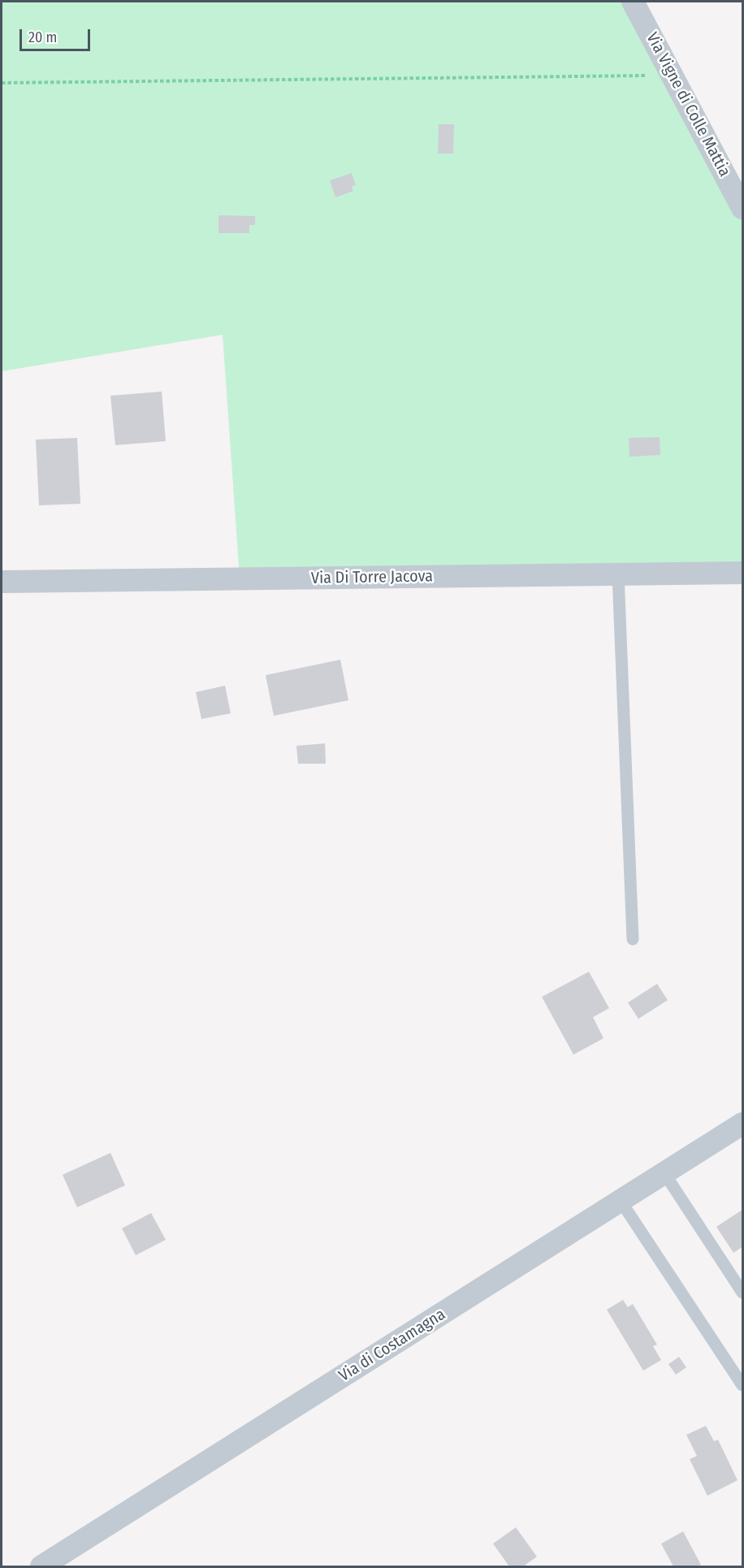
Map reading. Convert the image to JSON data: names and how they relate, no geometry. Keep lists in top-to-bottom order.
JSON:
{
  "streets": {
    "street": ["Via Vigne di Colle Mattia", "Via Di Torre Jacova", "Via di Costamagna"]
  },
  "scale_bar": "20 m"
}
